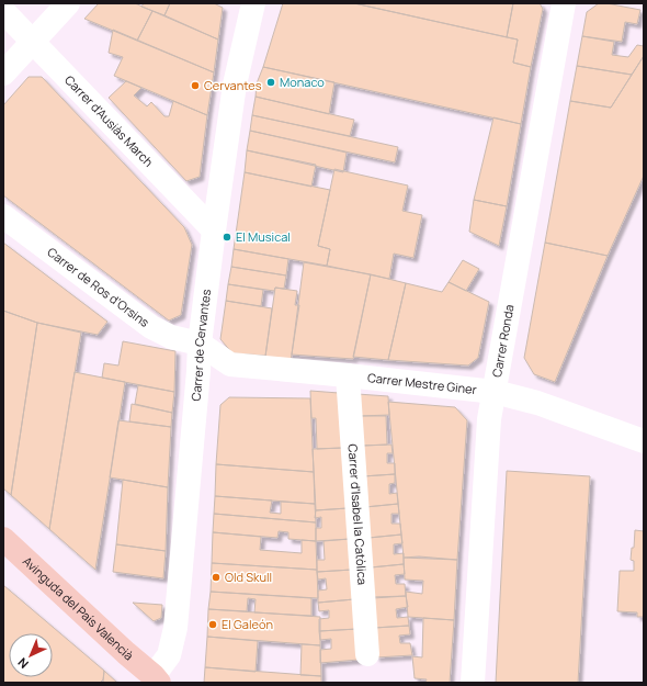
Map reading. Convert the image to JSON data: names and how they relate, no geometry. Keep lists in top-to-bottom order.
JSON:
{
  "streets": {
    "main road": ["Avinguda del País Valencià"],
    "street": [
      "Carrer d'Ausiàs March",
      "Carrer de Ros d'Orsins",
      "Carrer Ronda",
      "Carrer de Cervantes",
      "Carrer Mestre Giner",
      "Carrer d'Isabel la Catòlica"
    ]
  },
  "crossings": [
    ["Carrer d'Ausiàs March", "Carrer de Cervantes"],
    ["Carrer de Ros d'Orsins", "Carrer de Cervantes"],
    ["Carrer de Ros d'Orsins", "Carrer Mestre Giner"],
    ["Carrer Ronda", "Carrer Mestre Giner"],
    ["Carrer de Cervantes", "Carrer Mestre Giner"],
    ["Carrer de Cervantes", "Avinguda del País Valencià"],
    ["Carrer Mestre Giner", "Carrer d'Isabel la Catòlica"]
  ],
  "places": [
    "Monaco",
    "Cervantes",
    "El Musical",
    "Old Skull",
    "El Galeón"
  ],
  "north": "bottom left"
}
